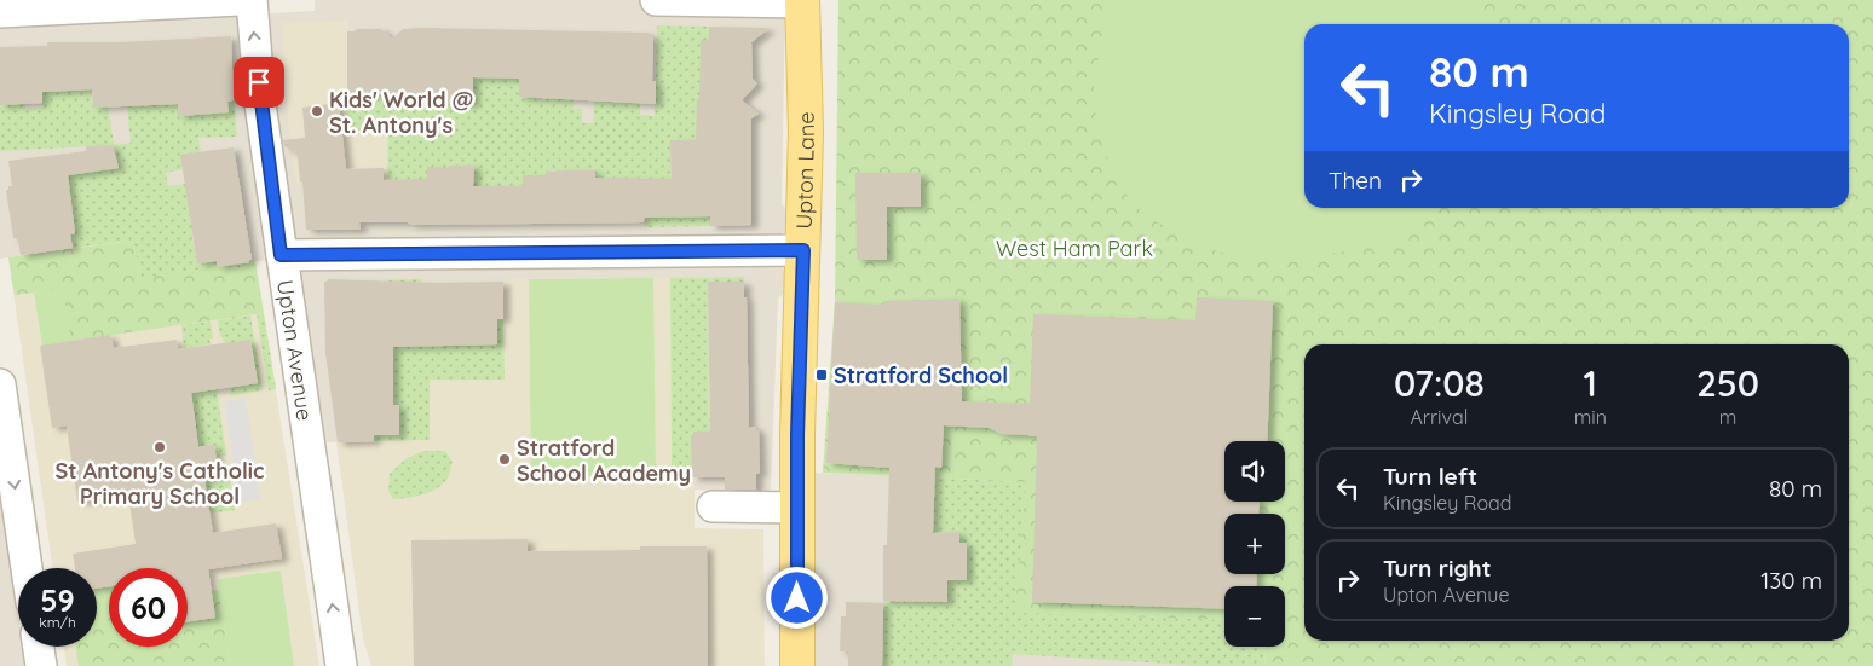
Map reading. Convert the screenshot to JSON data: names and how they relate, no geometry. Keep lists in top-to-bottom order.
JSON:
{
  "streets": {
    "main road": ["Upton Lane"],
    "street": ["Upton Avenue"]
  },
  "one_way": ["Upton Avenue"],
  "parks": ["West Ham Park"],
  "places": {
    "other": ["Kids' World @ St. Antony's", "St Antony's Catholic Primary School", "Stratford School Academy"],
    "transit": ["Stratford School"]
  },
  "page": {
    "turn": ["80 m", "Kingsley Road"],
    "then": "Then",
    "eta": [
      "07:08",
      "Arrival",
      "1",
      "min",
      "250",
      "m"
    ],
    "map_buttons": ["+", "−"],
    "list": [
      {
        "name": "Turn left",
        "note": "Kingsley Road",
        "value": "80 m"
      },
      {
        "name": "Turn right",
        "note": "Upton Avenue",
        "value": "130 m"
      }
    ],
    "speed": "59 km/h",
    "limit": "60"
  }
}
